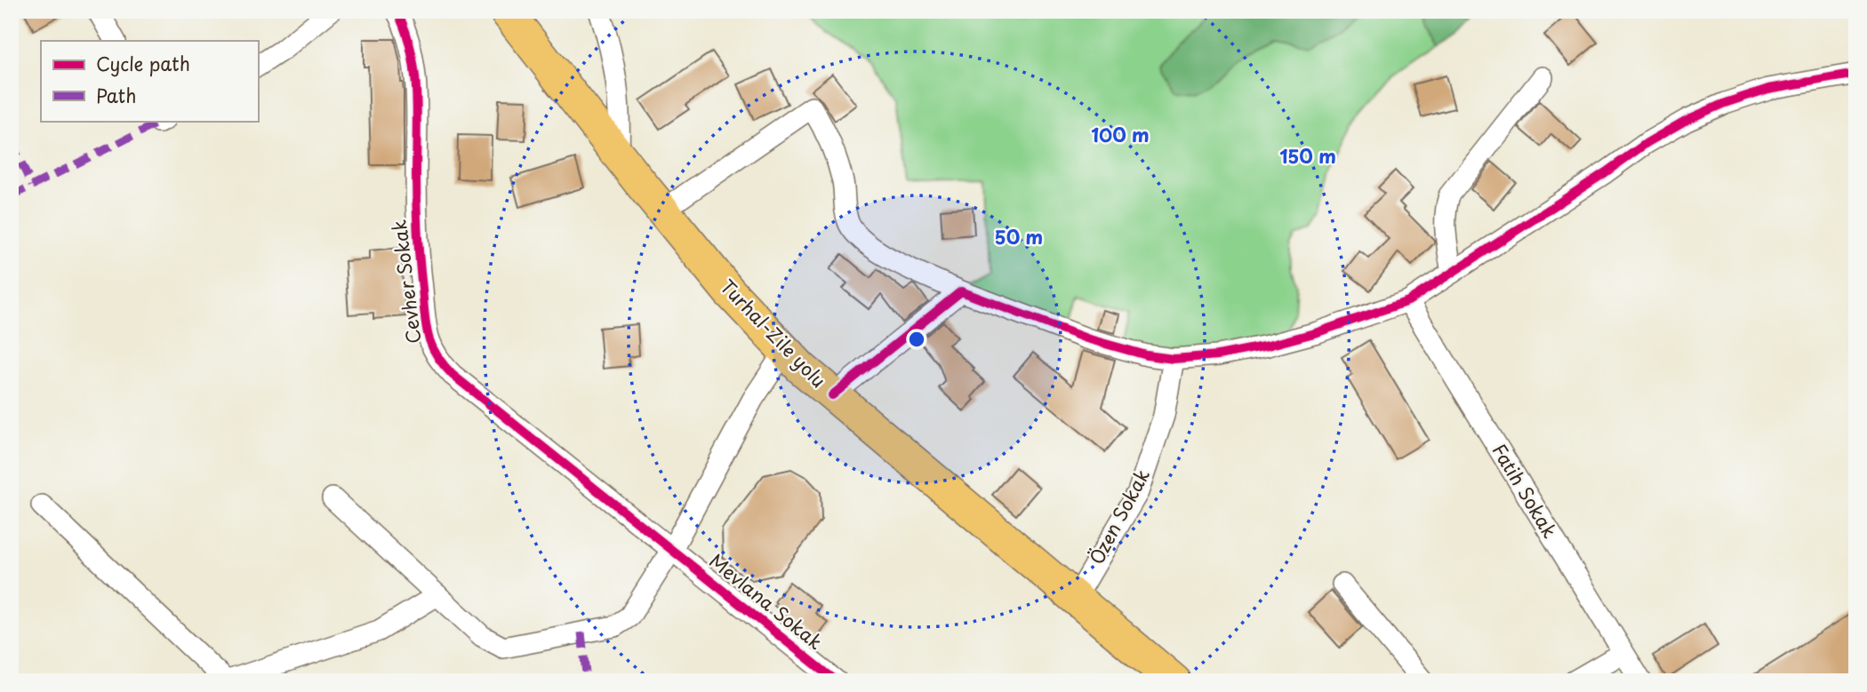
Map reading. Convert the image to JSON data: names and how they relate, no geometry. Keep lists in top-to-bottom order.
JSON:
{
  "streets": {
    "main road": ["Turhal-Zile yolu"],
    "street": [
      "Cevher Sokak",
      "Fatih Sokak",
      "Özen Sokak",
      "Mevlana Sokak"
    ]
  },
  "crossings": [
    ["Cevher Sokak", "Mevlana Sokak"],
    ["Turhal-Zile yolu", "Özen Sokak"]
  ],
  "legend": ["Cycle path", "Path"],
  "rings": ["100 m", "150 m", "50 m"]
}
